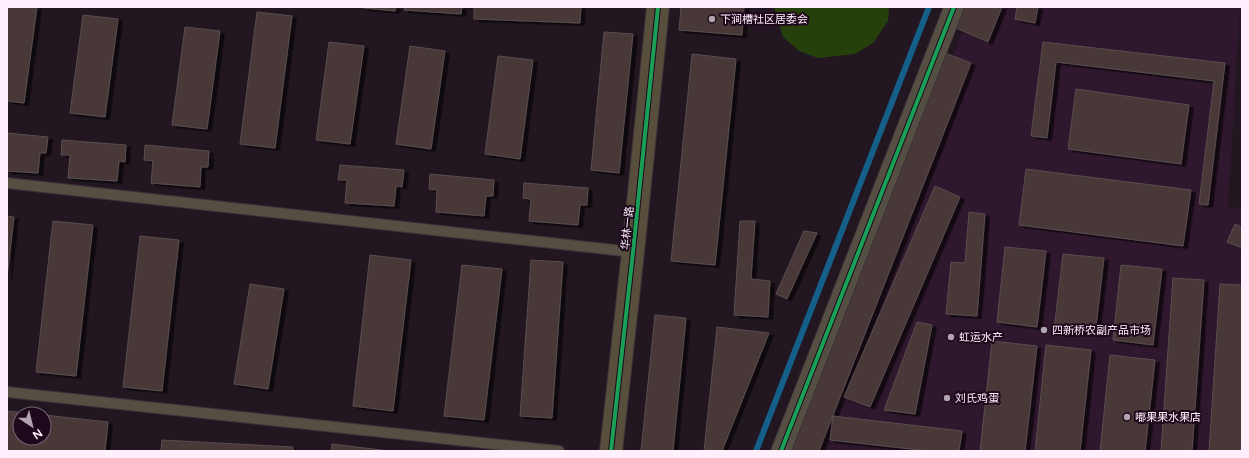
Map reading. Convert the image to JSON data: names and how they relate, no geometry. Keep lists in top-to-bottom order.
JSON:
{
  "streets": {
    "street": ["华林一路"]
  },
  "places": [
    "下涧槽社区居委会",
    "四新桥农副产品市场",
    "虹运水产",
    "刘氏鸡蛋",
    "嘟果果水果店"
  ],
  "north": "bottom right"
}
